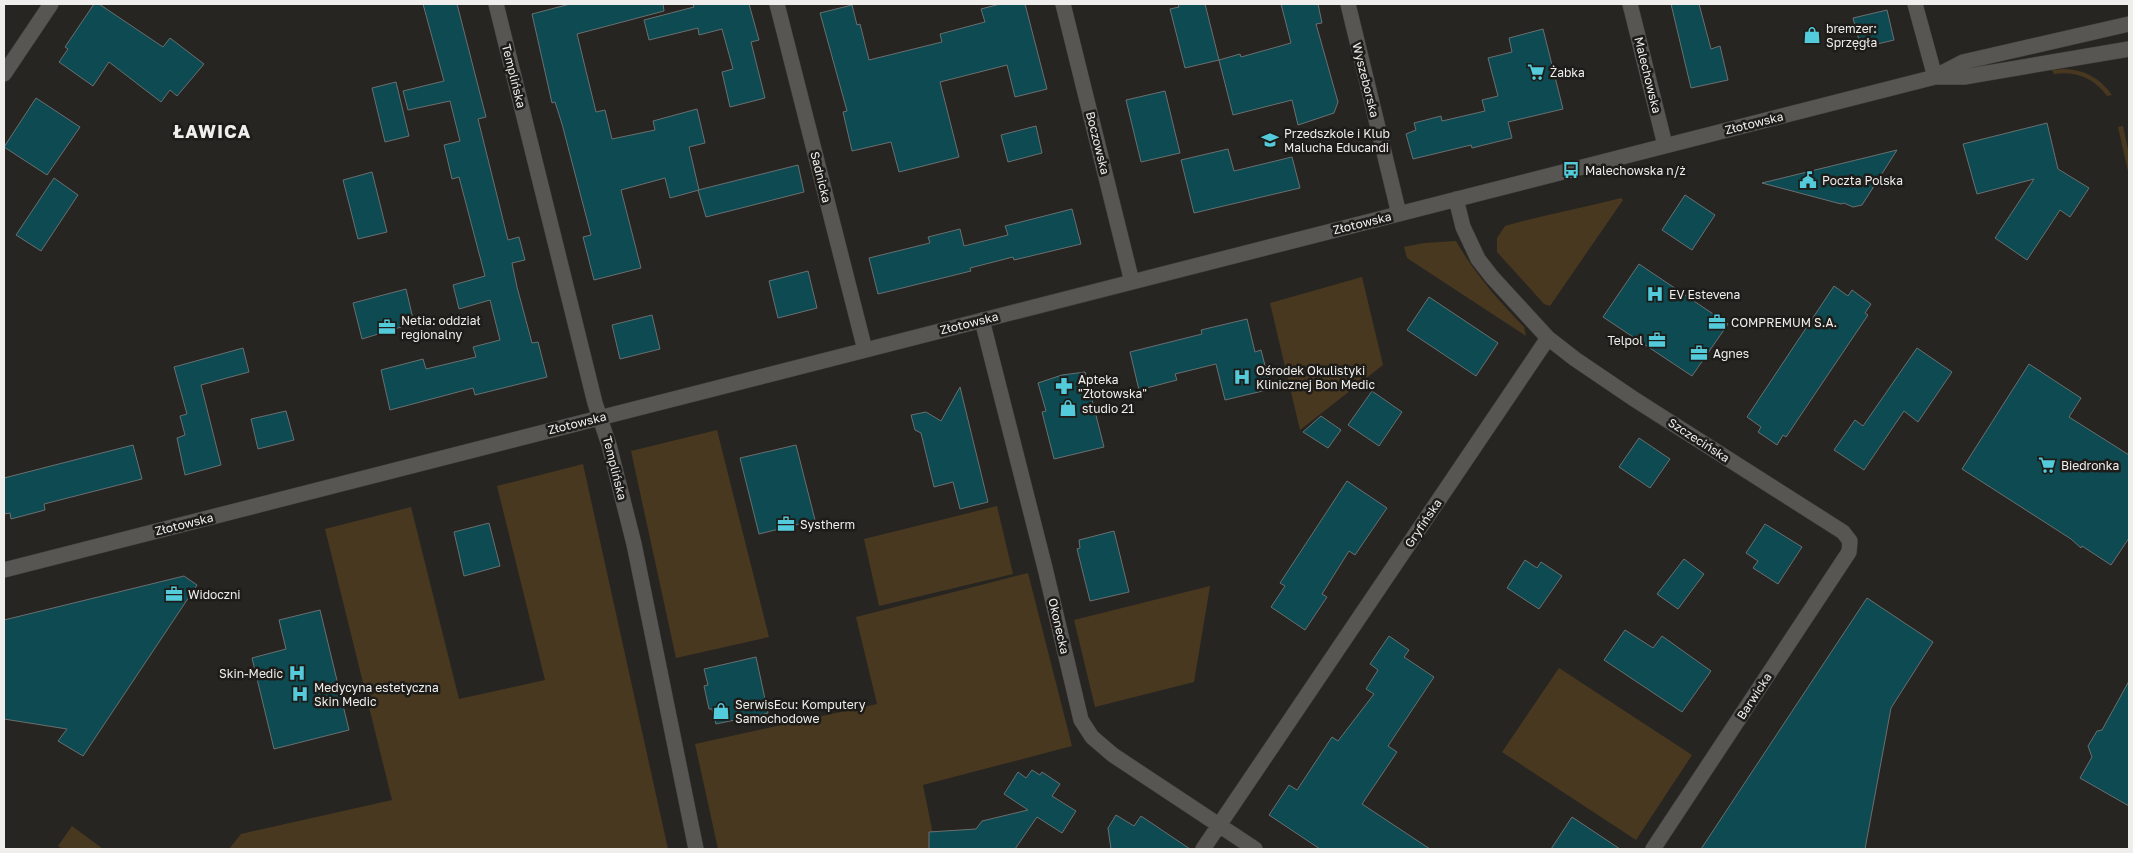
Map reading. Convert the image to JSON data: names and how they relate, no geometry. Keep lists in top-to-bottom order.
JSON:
{
  "streets": {
    "street": [
      "Malechowska",
      "Templińska",
      "Wyszeborska",
      "Złotowska",
      "Boczowska",
      "Sadnicka",
      "Szczecińska",
      "Gryfińska",
      "Okonecka",
      "Barwicka"
    ]
  },
  "crossings": [
    ["Malechowska", "Złotowska"],
    ["Templińska", "Złotowska"],
    ["Wyszeborska", "Złotowska"],
    ["Złotowska", "Boczowska"],
    ["Złotowska", "Sadnicka"],
    ["Złotowska", "Okonecka"],
    ["Szczecińska", "Gryfińska"],
    ["Szczecińska", "Barwicka"],
    ["Gryfińska", "Okonecka"]
  ],
  "districts": ["ŁAWICA"],
  "places": {
    "shop": ["bremzer: Sprzęgła", "studio 21", "SerwisEcu: Komputery Samochodowe"],
    "supermarket": ["Żabka", "Biedronka"],
    "school or university": ["Przedszkole i Klub Malucha Educandi"],
    "bus stop": ["Malechowska n/ż"],
    "public building": ["Poczta Polska"],
    "hospital": [
      "EV Estevena",
      "Ośrodek Okulistyki Klinicznej Bon Medic",
      "Skin-Medic",
      "Medycyna estetyczna Skin Medic"
    ],
    "office": [
      "COMPREMUM S.A.",
      "Netia: oddział regionalny",
      "Telpol",
      "Agnes",
      "Systherm",
      "Widoczni"
    ],
    "pharmacy": ["Apteka \"Złotowska\""]
  }
}
